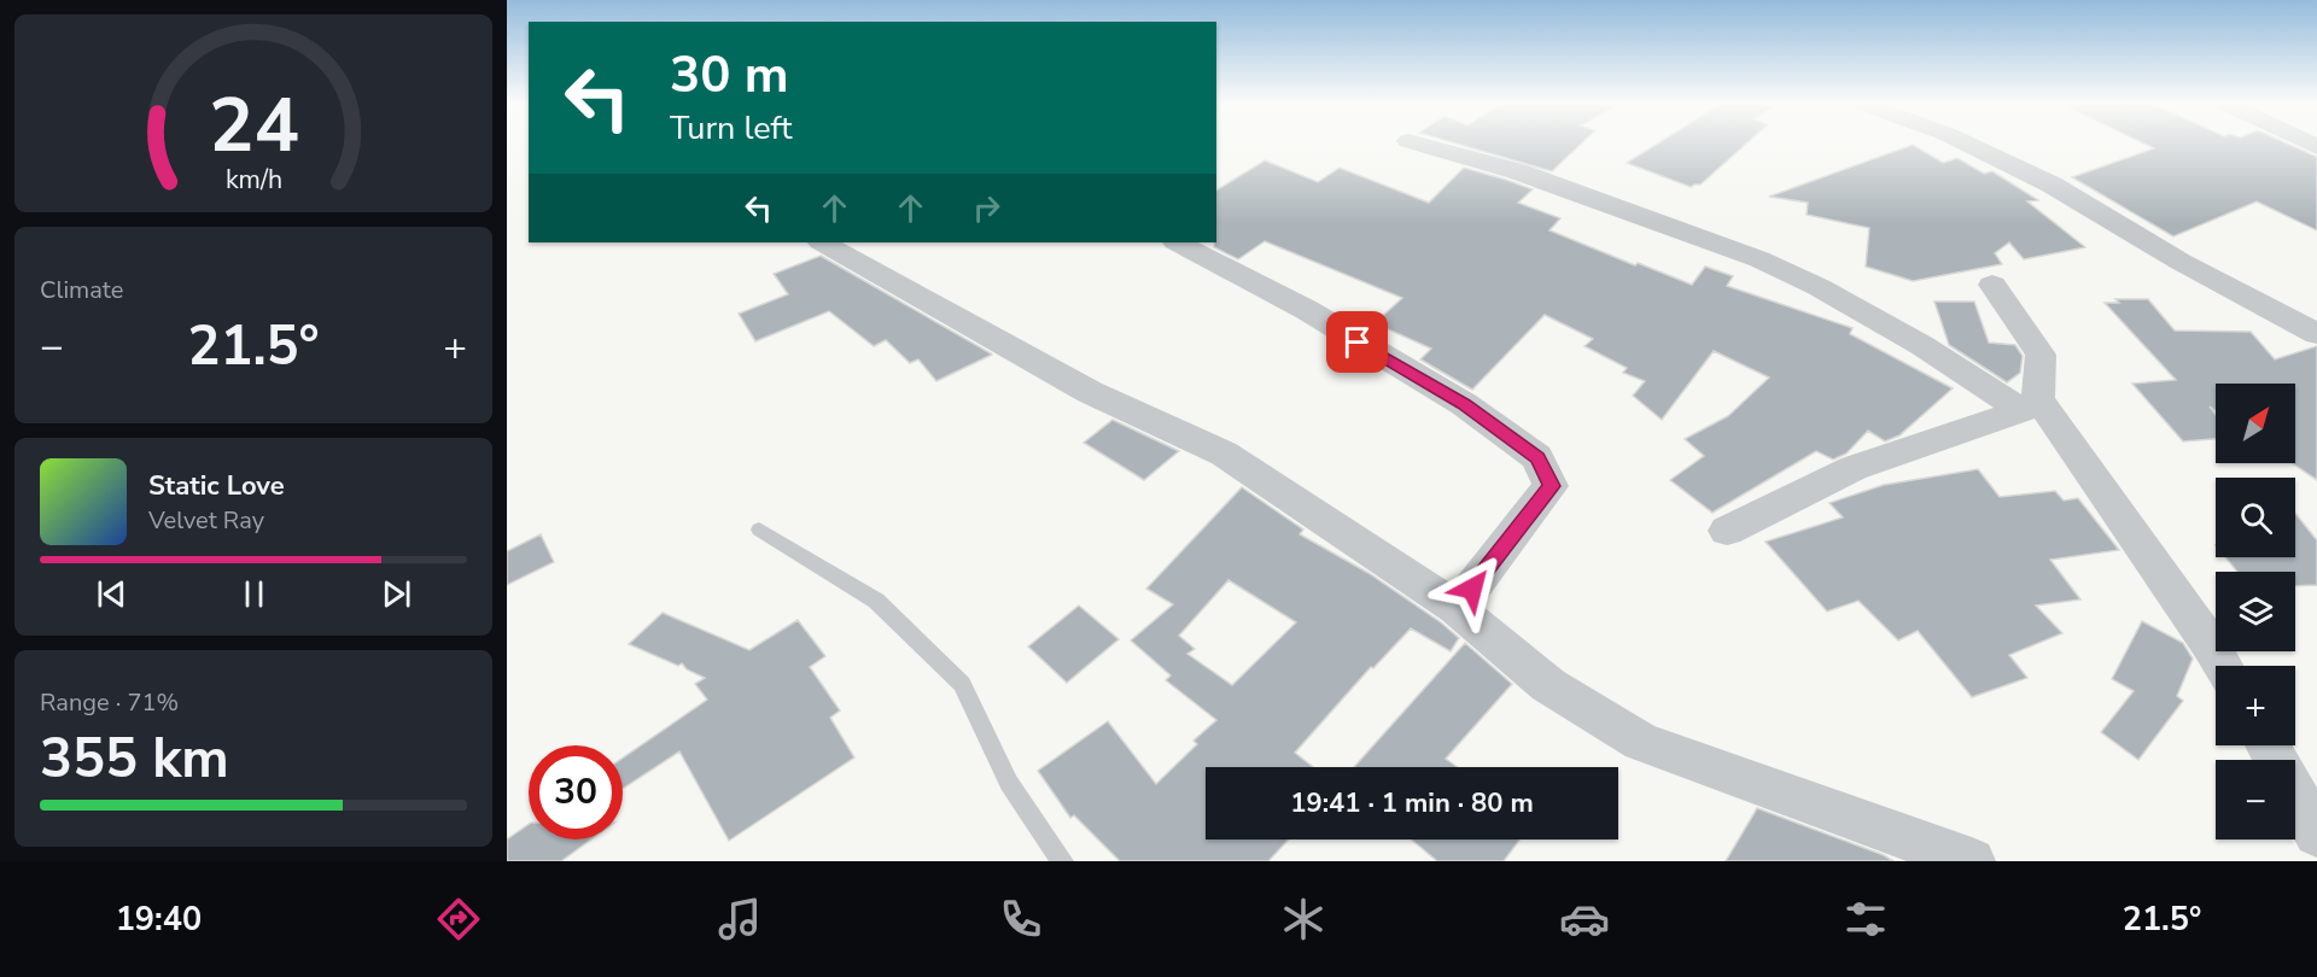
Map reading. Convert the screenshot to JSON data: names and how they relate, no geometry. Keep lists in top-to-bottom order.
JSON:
{
  "north": "top right",
  "page": {
    "turn": ["30 m", "Turn left"],
    "tile": [
      "Climate",
      ["Range · 71%", "355 km"]
    ],
    "heat": ["−", "21.5°", "+"],
    "map_buttons": ["+", "−"],
    "song": ["Static Love", "Velvet Ray"],
    "limit": "30",
    "trip": "19:41 · 1 min · 80 m",
    "tabs": ["19:40", "21.5°"],
    "gauge": ["24", "km/h"]
  }
}
